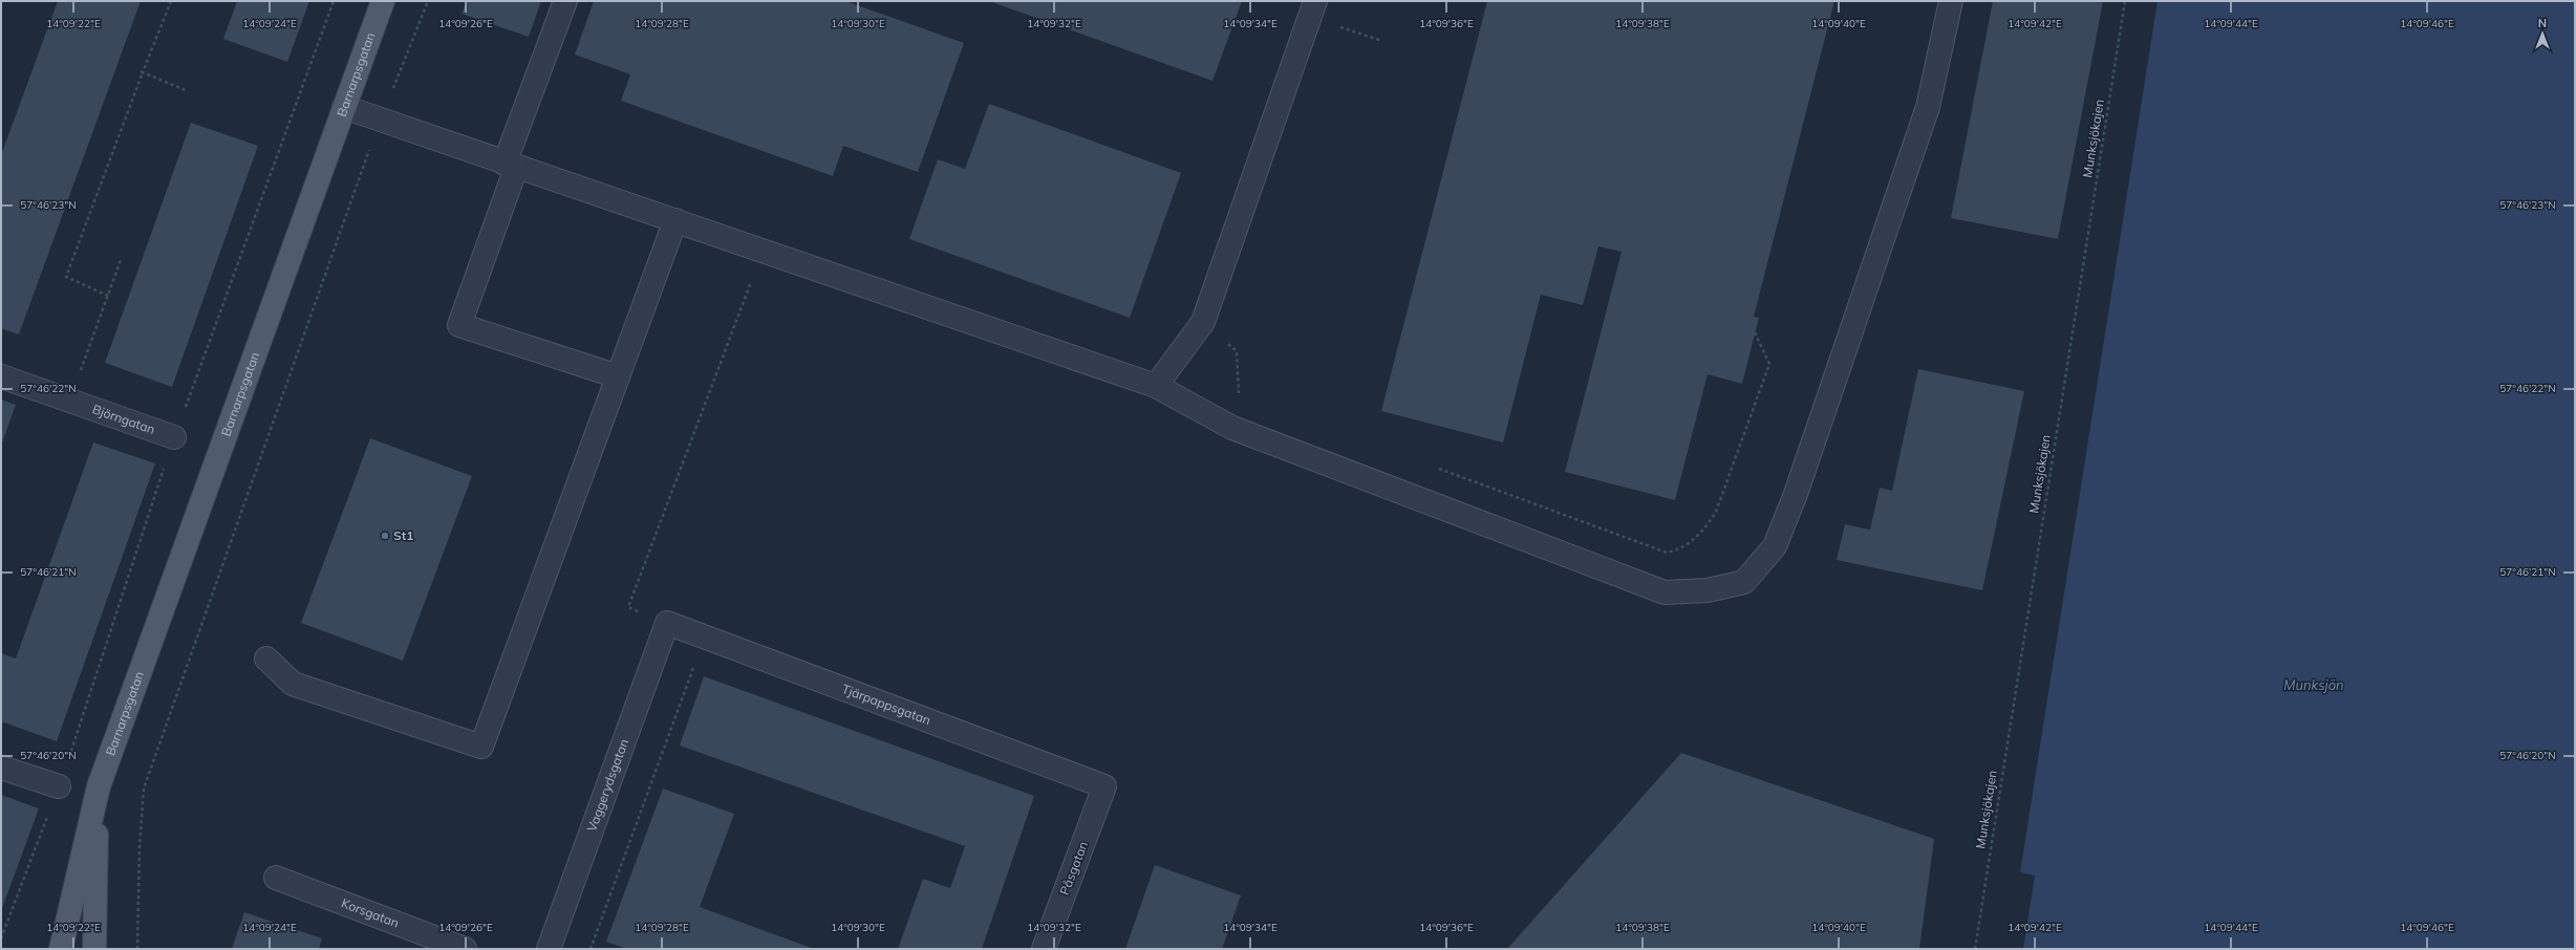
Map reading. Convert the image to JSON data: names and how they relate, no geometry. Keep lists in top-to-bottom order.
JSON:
{
  "streets": {
    "main road": ["Barnarpsgatan"],
    "street": [
      "Björngatan",
      "Tjärpappsgatan",
      "Vaggerydsgatan",
      "Påsgatan",
      "Korsgatan"
    ],
    "path": ["Munksjökajen"]
  },
  "crossings": [
    ["Tjärpappsgatan", "Vaggerydsgatan"],
    ["Tjärpappsgatan", "Påsgatan"]
  ],
  "water": ["Munksjön"],
  "places": ["St1"],
  "north": "top",
  "coordinates": [
    "14°09'22\"E",
    "14°09'24\"E",
    "14°09'26\"E",
    "14°09'28\"E",
    "14°09'30\"E",
    "14°09'32\"E",
    "14°09'34\"E",
    "14°09'36\"E",
    "14°09'38\"E",
    "14°09'40\"E",
    "14°09'42\"E",
    "14°09'44\"E",
    "14°09'46\"E",
    "57°46'23\"N",
    "57°46'22\"N",
    "57°46'21\"N",
    "57°46'20\"N"
  ]
}
